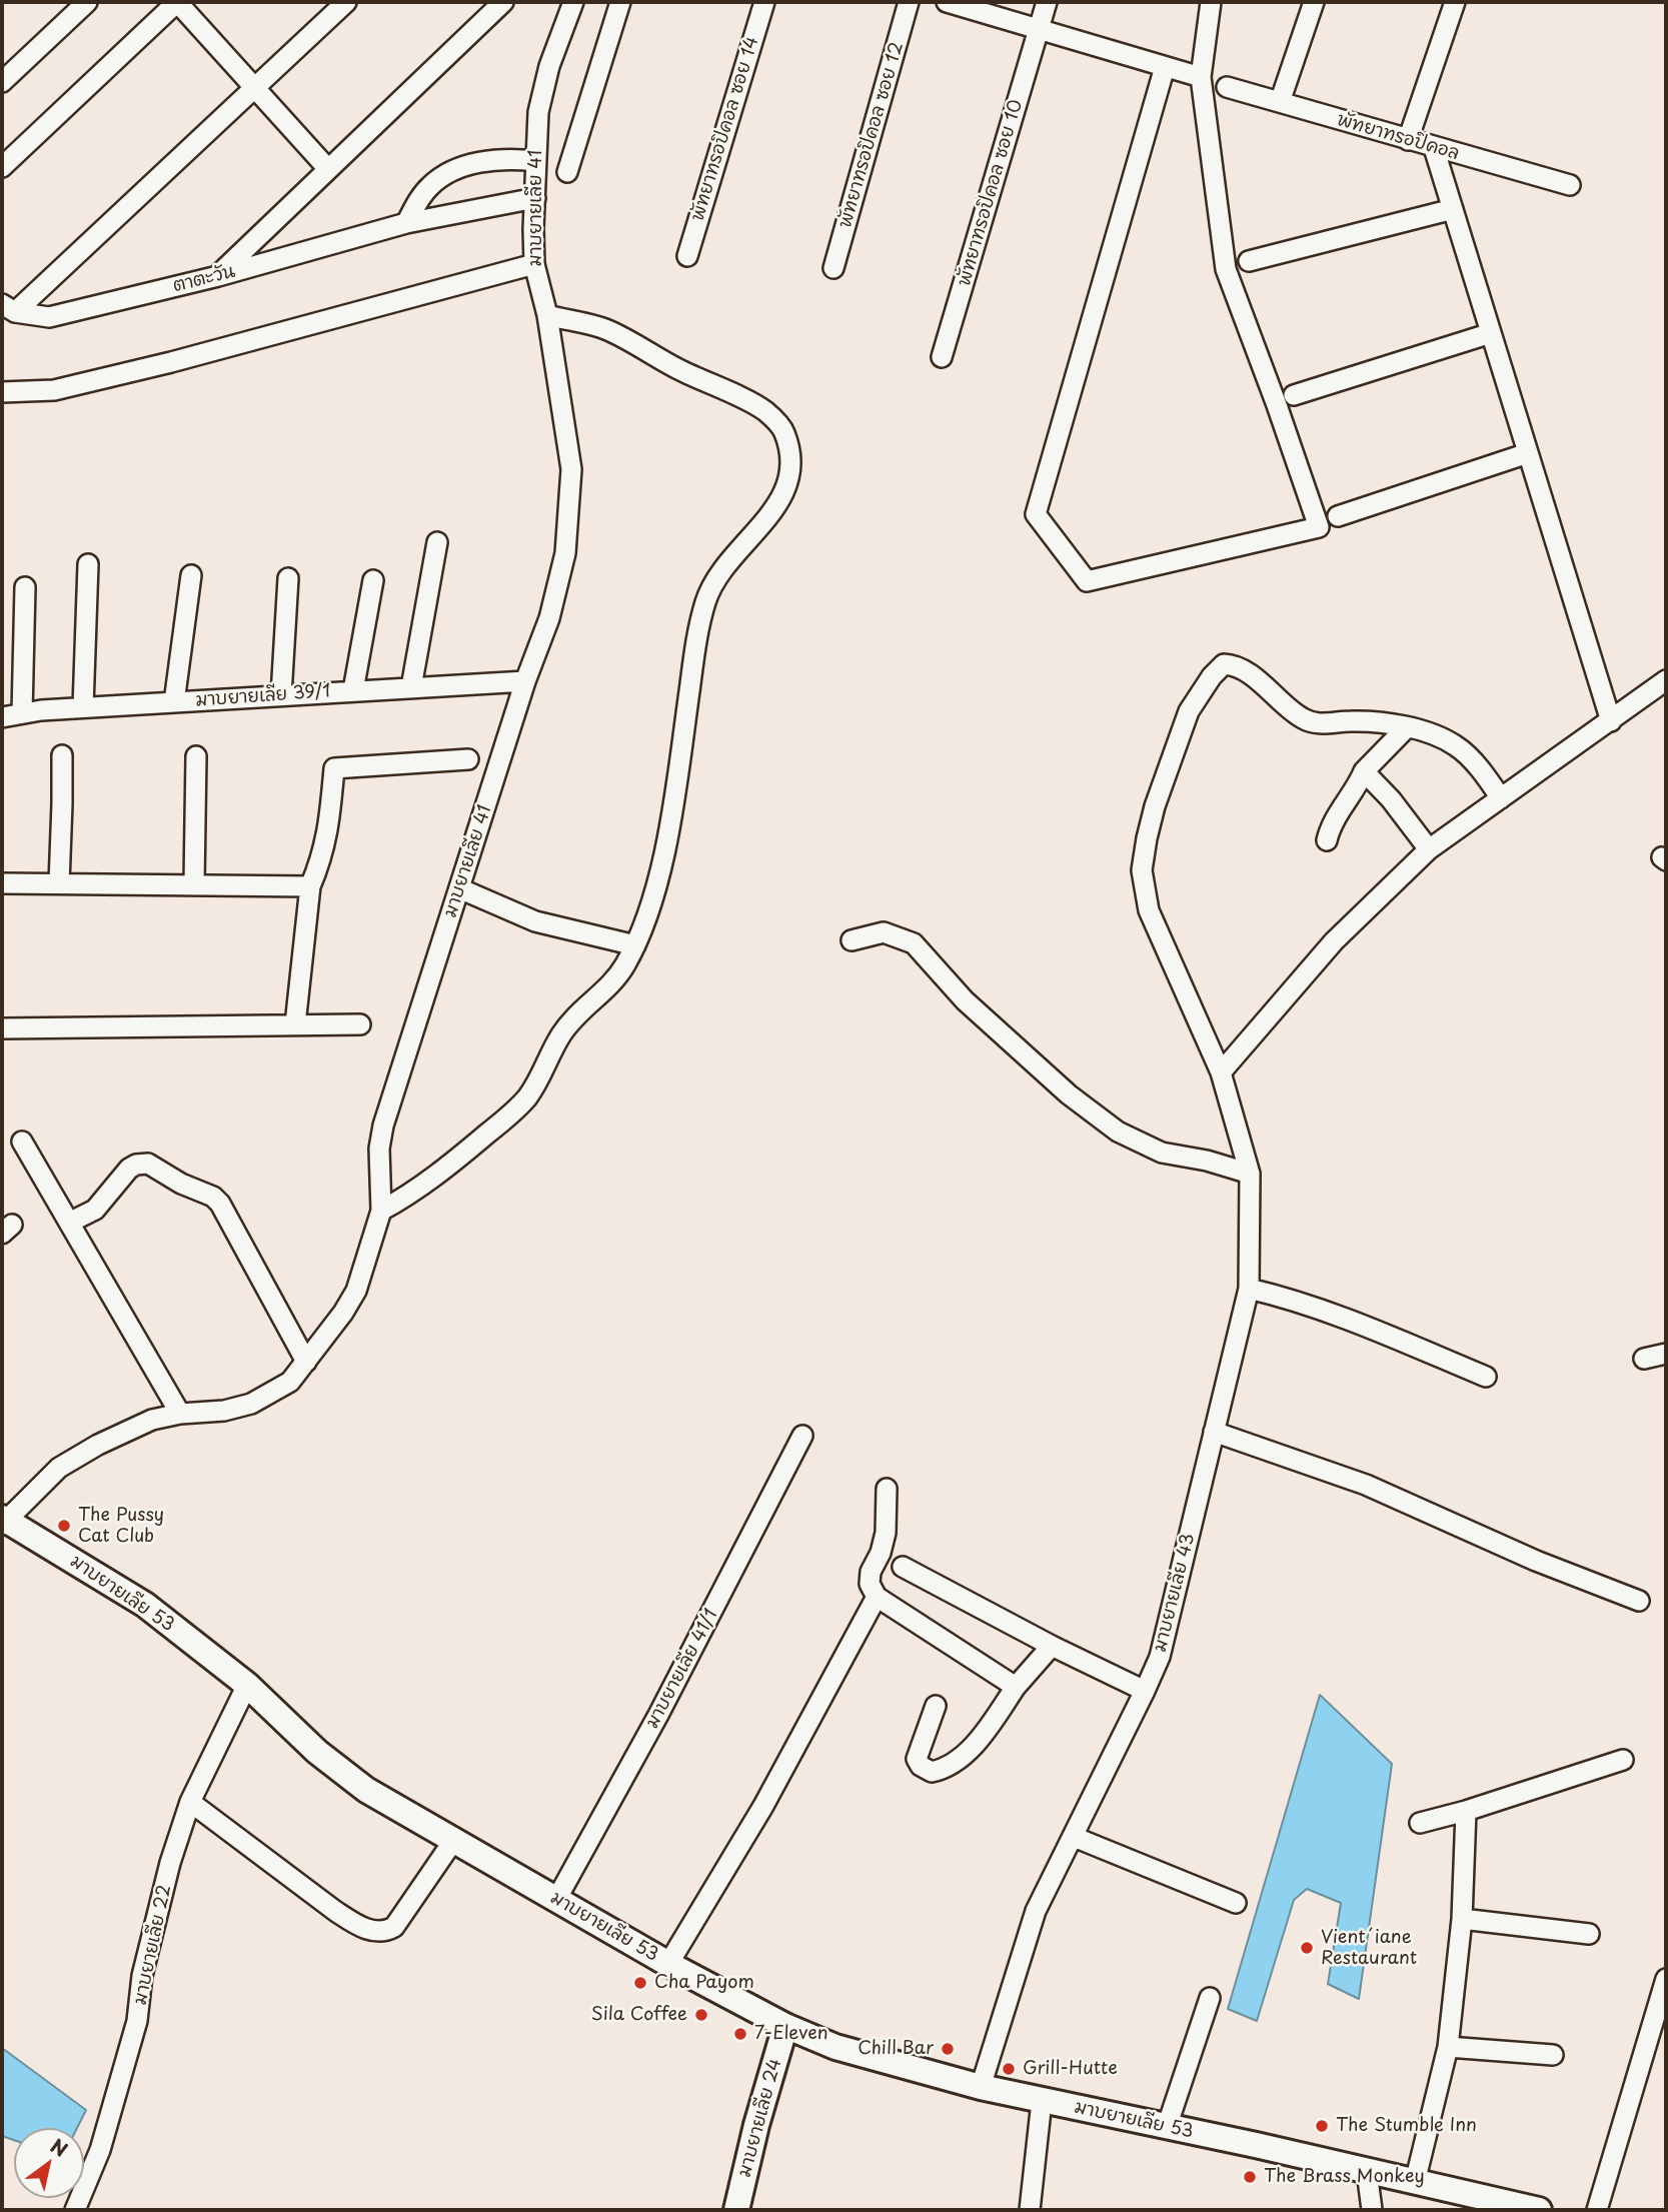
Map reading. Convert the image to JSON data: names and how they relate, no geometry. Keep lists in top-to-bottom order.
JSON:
{
  "streets": {
    "street": [
      "พัทยาทรอปิคอล ซอย 14",
      "พัทยาทรอปิคอล ซอย 12",
      "พัทยาทรอปิคอล",
      "พัทยาทรอปิคอล ซอย 10",
      "มาบยายเลีย 41",
      "ตาตะวัน",
      "มาบยายเลีย 39/1",
      "มาบยายเลีย 43",
      "มาบยายเลีย 53",
      "มาบยายเลีย 41/1",
      "มาบยายเลีย 22",
      "มาบยายเลีย 24"
    ]
  },
  "crossings": [
    ["มาบยายเลีย 41", "ตาตะวัน"],
    ["มาบยายเลีย 41", "มาบยายเลีย 39/1"],
    ["มาบยายเลีย 41", "มาบยายเลีย 53"],
    ["มาบยายเลีย 43", "มาบยายเลีย 53"],
    ["มาบยายเลีย 53", "มาบยายเลีย 41/1"],
    ["มาบยายเลีย 53", "มาบยายเลีย 22"],
    ["มาบยายเลีย 53", "มาบยายเลีย 24"]
  ],
  "places": [
    "The Pussy Cat Club",
    "Vient´iane Restaurant",
    "Cha Payom",
    "Sila Coffee",
    "7-Eleven",
    "Chill Bar",
    "Grill-Hutte",
    "The Stumble Inn",
    "The Brass Monkey"
  ],
  "north": "top right"
}
